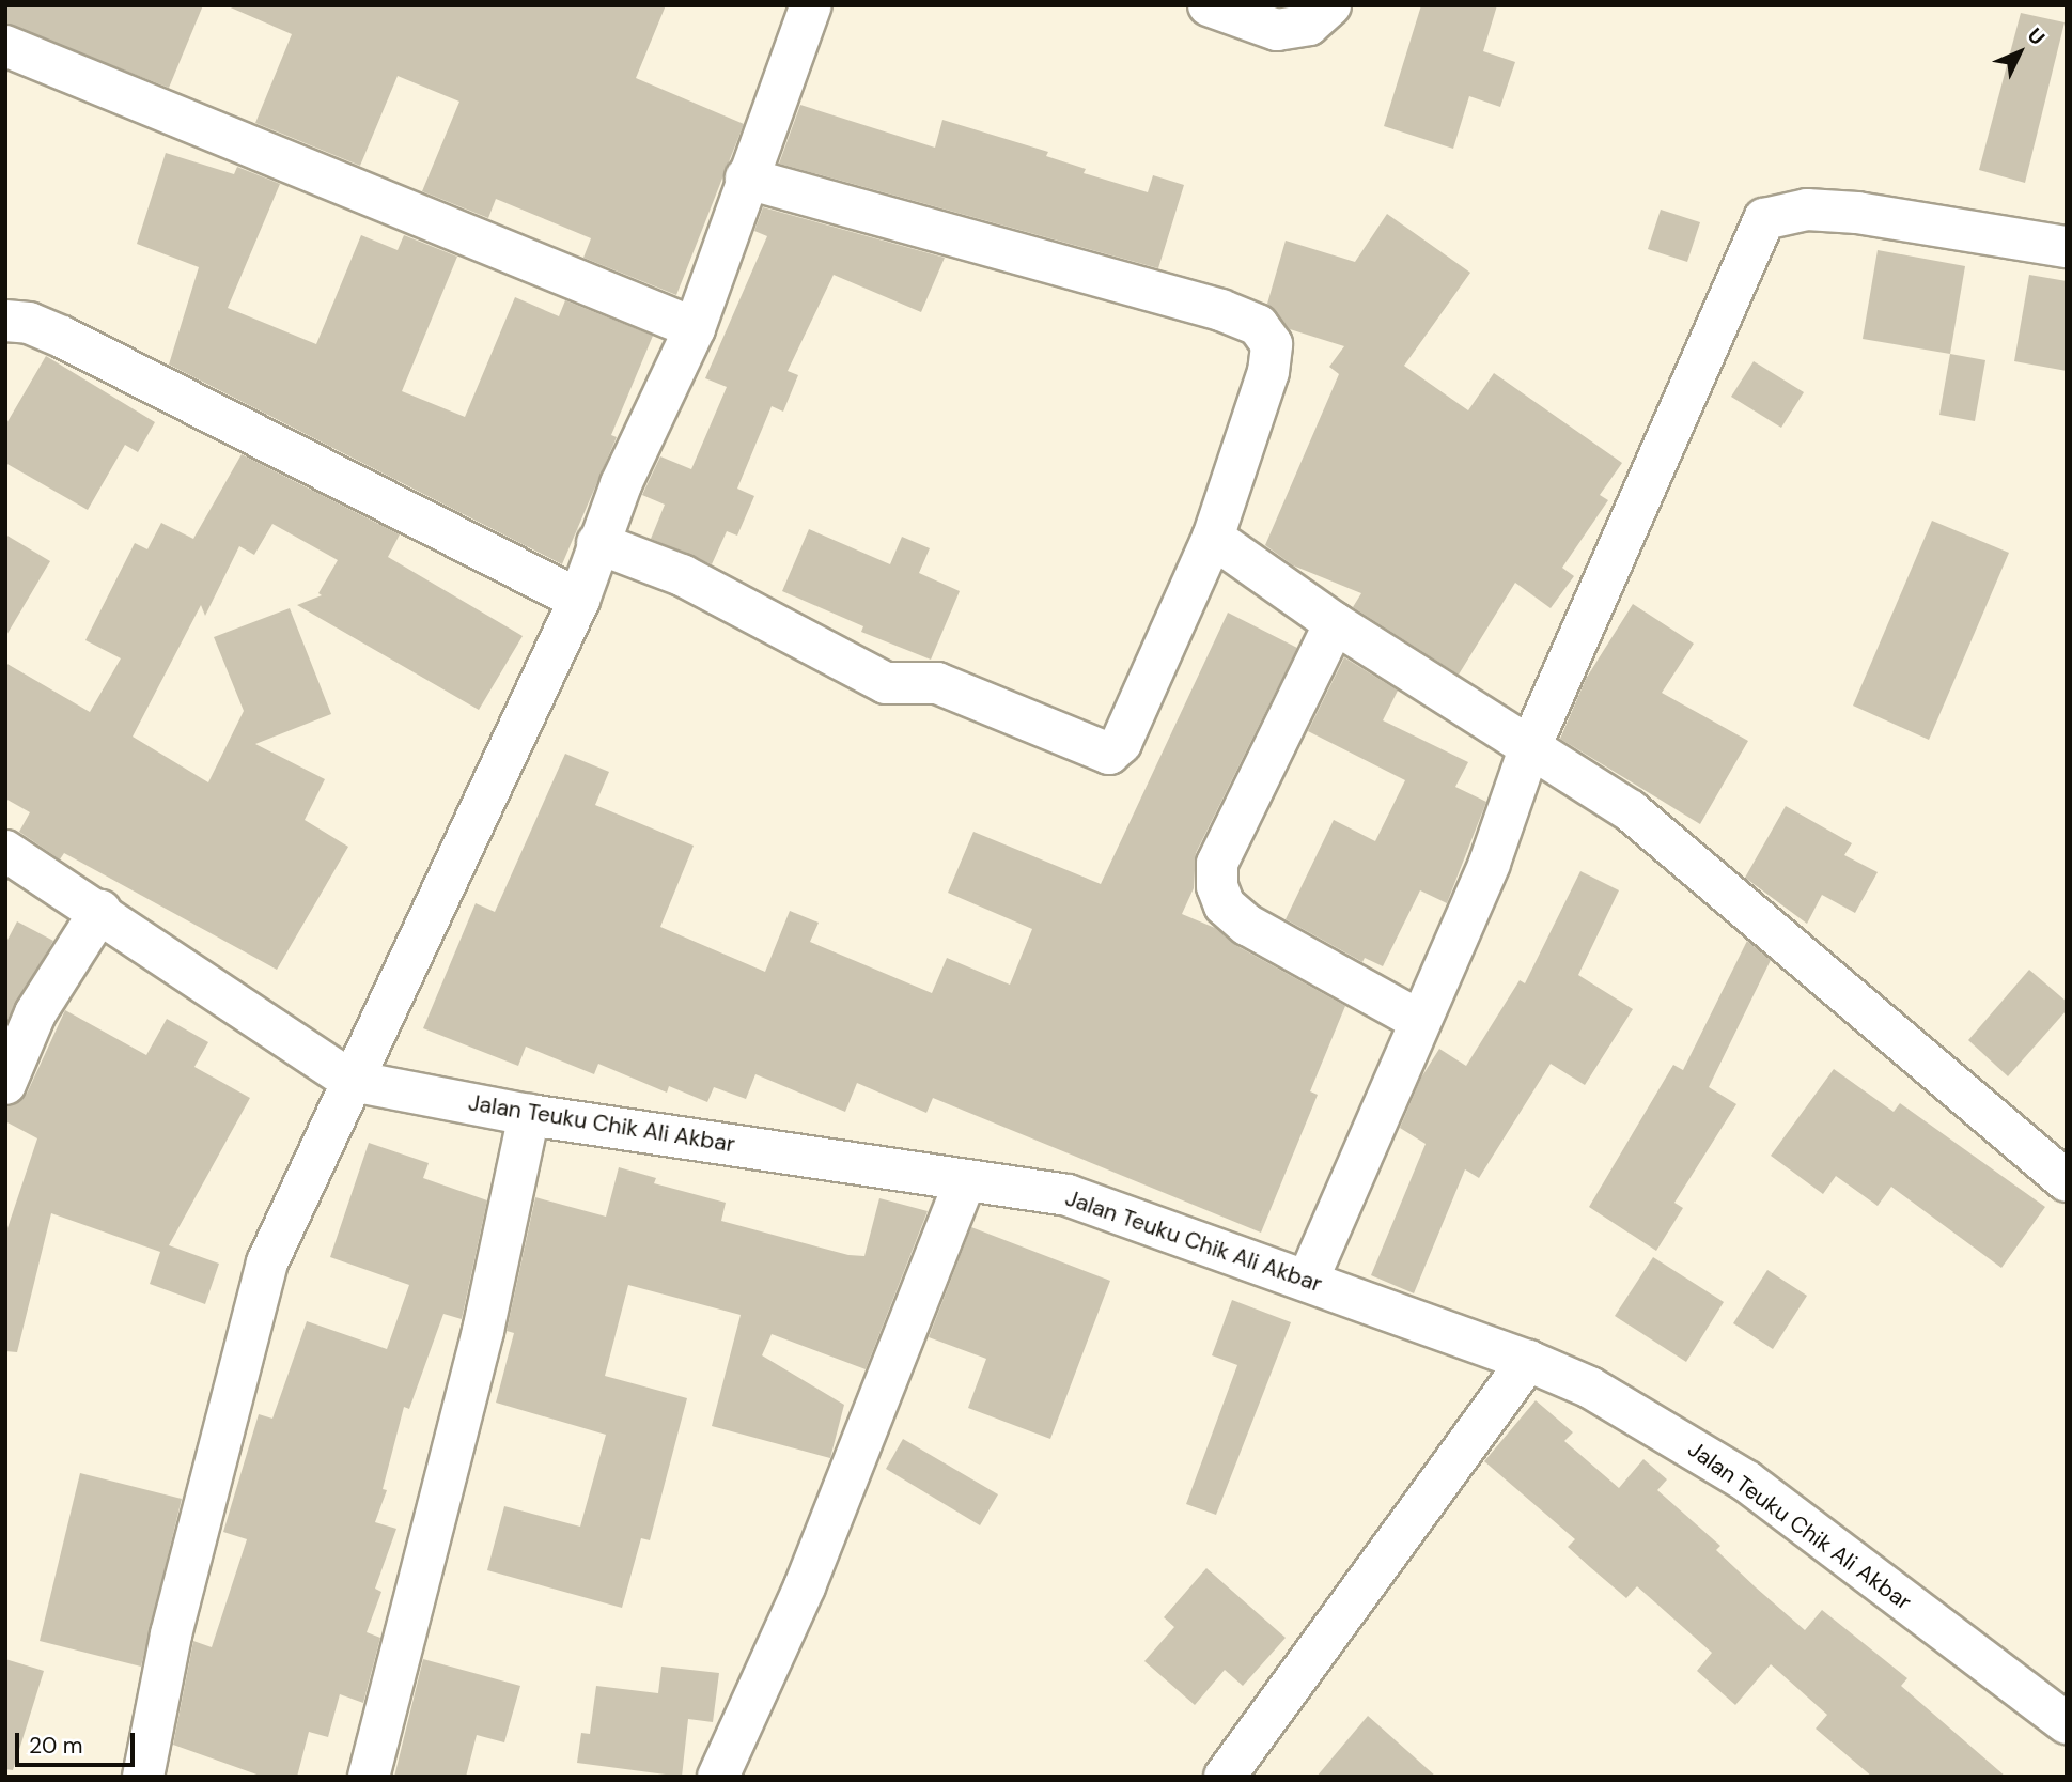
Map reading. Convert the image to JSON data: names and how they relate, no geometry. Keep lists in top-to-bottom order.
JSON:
{
  "streets": {
    "street": ["Jalan Teuku Chik Ali Akbar"]
  },
  "scale_bar": "20 m",
  "north": "top right"
}
